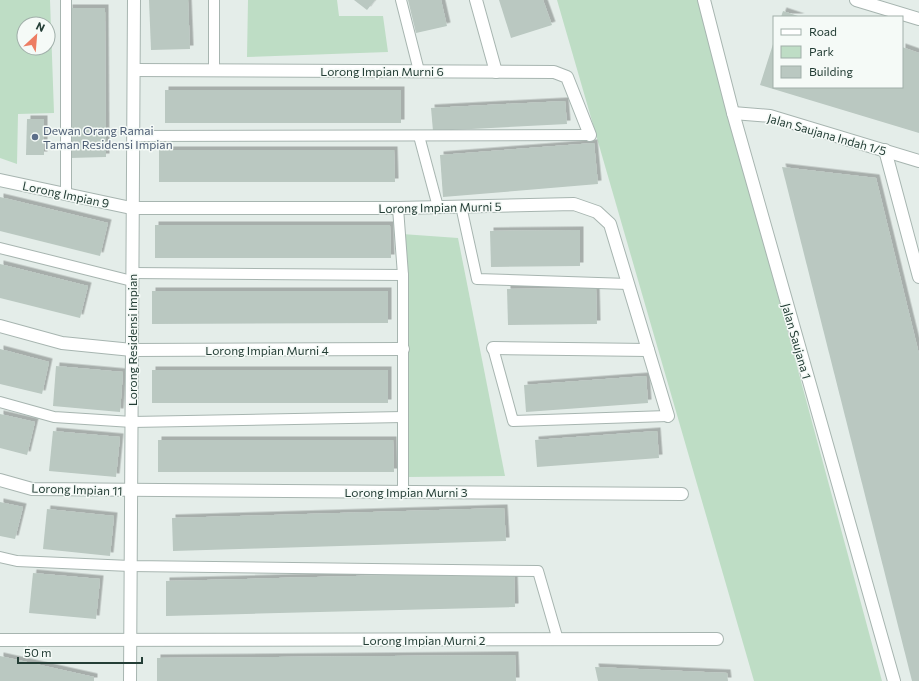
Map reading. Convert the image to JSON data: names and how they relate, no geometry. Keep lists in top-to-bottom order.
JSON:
{
  "streets": {
    "street": [
      "Lorong Impian Murni 6",
      "Jalan Saujana Indah 1/5",
      "Lorong Impian 9",
      "Lorong Impian Murni 5",
      "Lorong Residensi Impian",
      "Jalan Saujana 1",
      "Lorong Impian Murni 4",
      "Lorong Impian 11",
      "Lorong Impian Murni 3",
      "Lorong Impian Murni 2"
    ]
  },
  "crossings": [
    ["Lorong Impian Murni 6", "Lorong Residensi Impian"],
    ["Jalan Saujana Indah 1/5", "Jalan Saujana 1"],
    ["Lorong Impian 9", "Lorong Impian Murni 5"],
    ["Lorong Impian 9", "Lorong Residensi Impian"],
    ["Lorong Impian Murni 5", "Lorong Residensi Impian"],
    ["Lorong Residensi Impian", "Lorong Impian Murni 4"],
    ["Lorong Residensi Impian", "Lorong Impian 11"],
    ["Lorong Residensi Impian", "Lorong Impian Murni 3"],
    ["Lorong Residensi Impian", "Lorong Impian Murni 2"],
    ["Lorong Impian 11", "Lorong Impian Murni 3"]
  ],
  "places": ["Dewan Orang Ramai Taman Residensi Impian"],
  "legend": ["Road", "Park", "Building"],
  "scale_bar": "50 m",
  "north": "top right"
}
